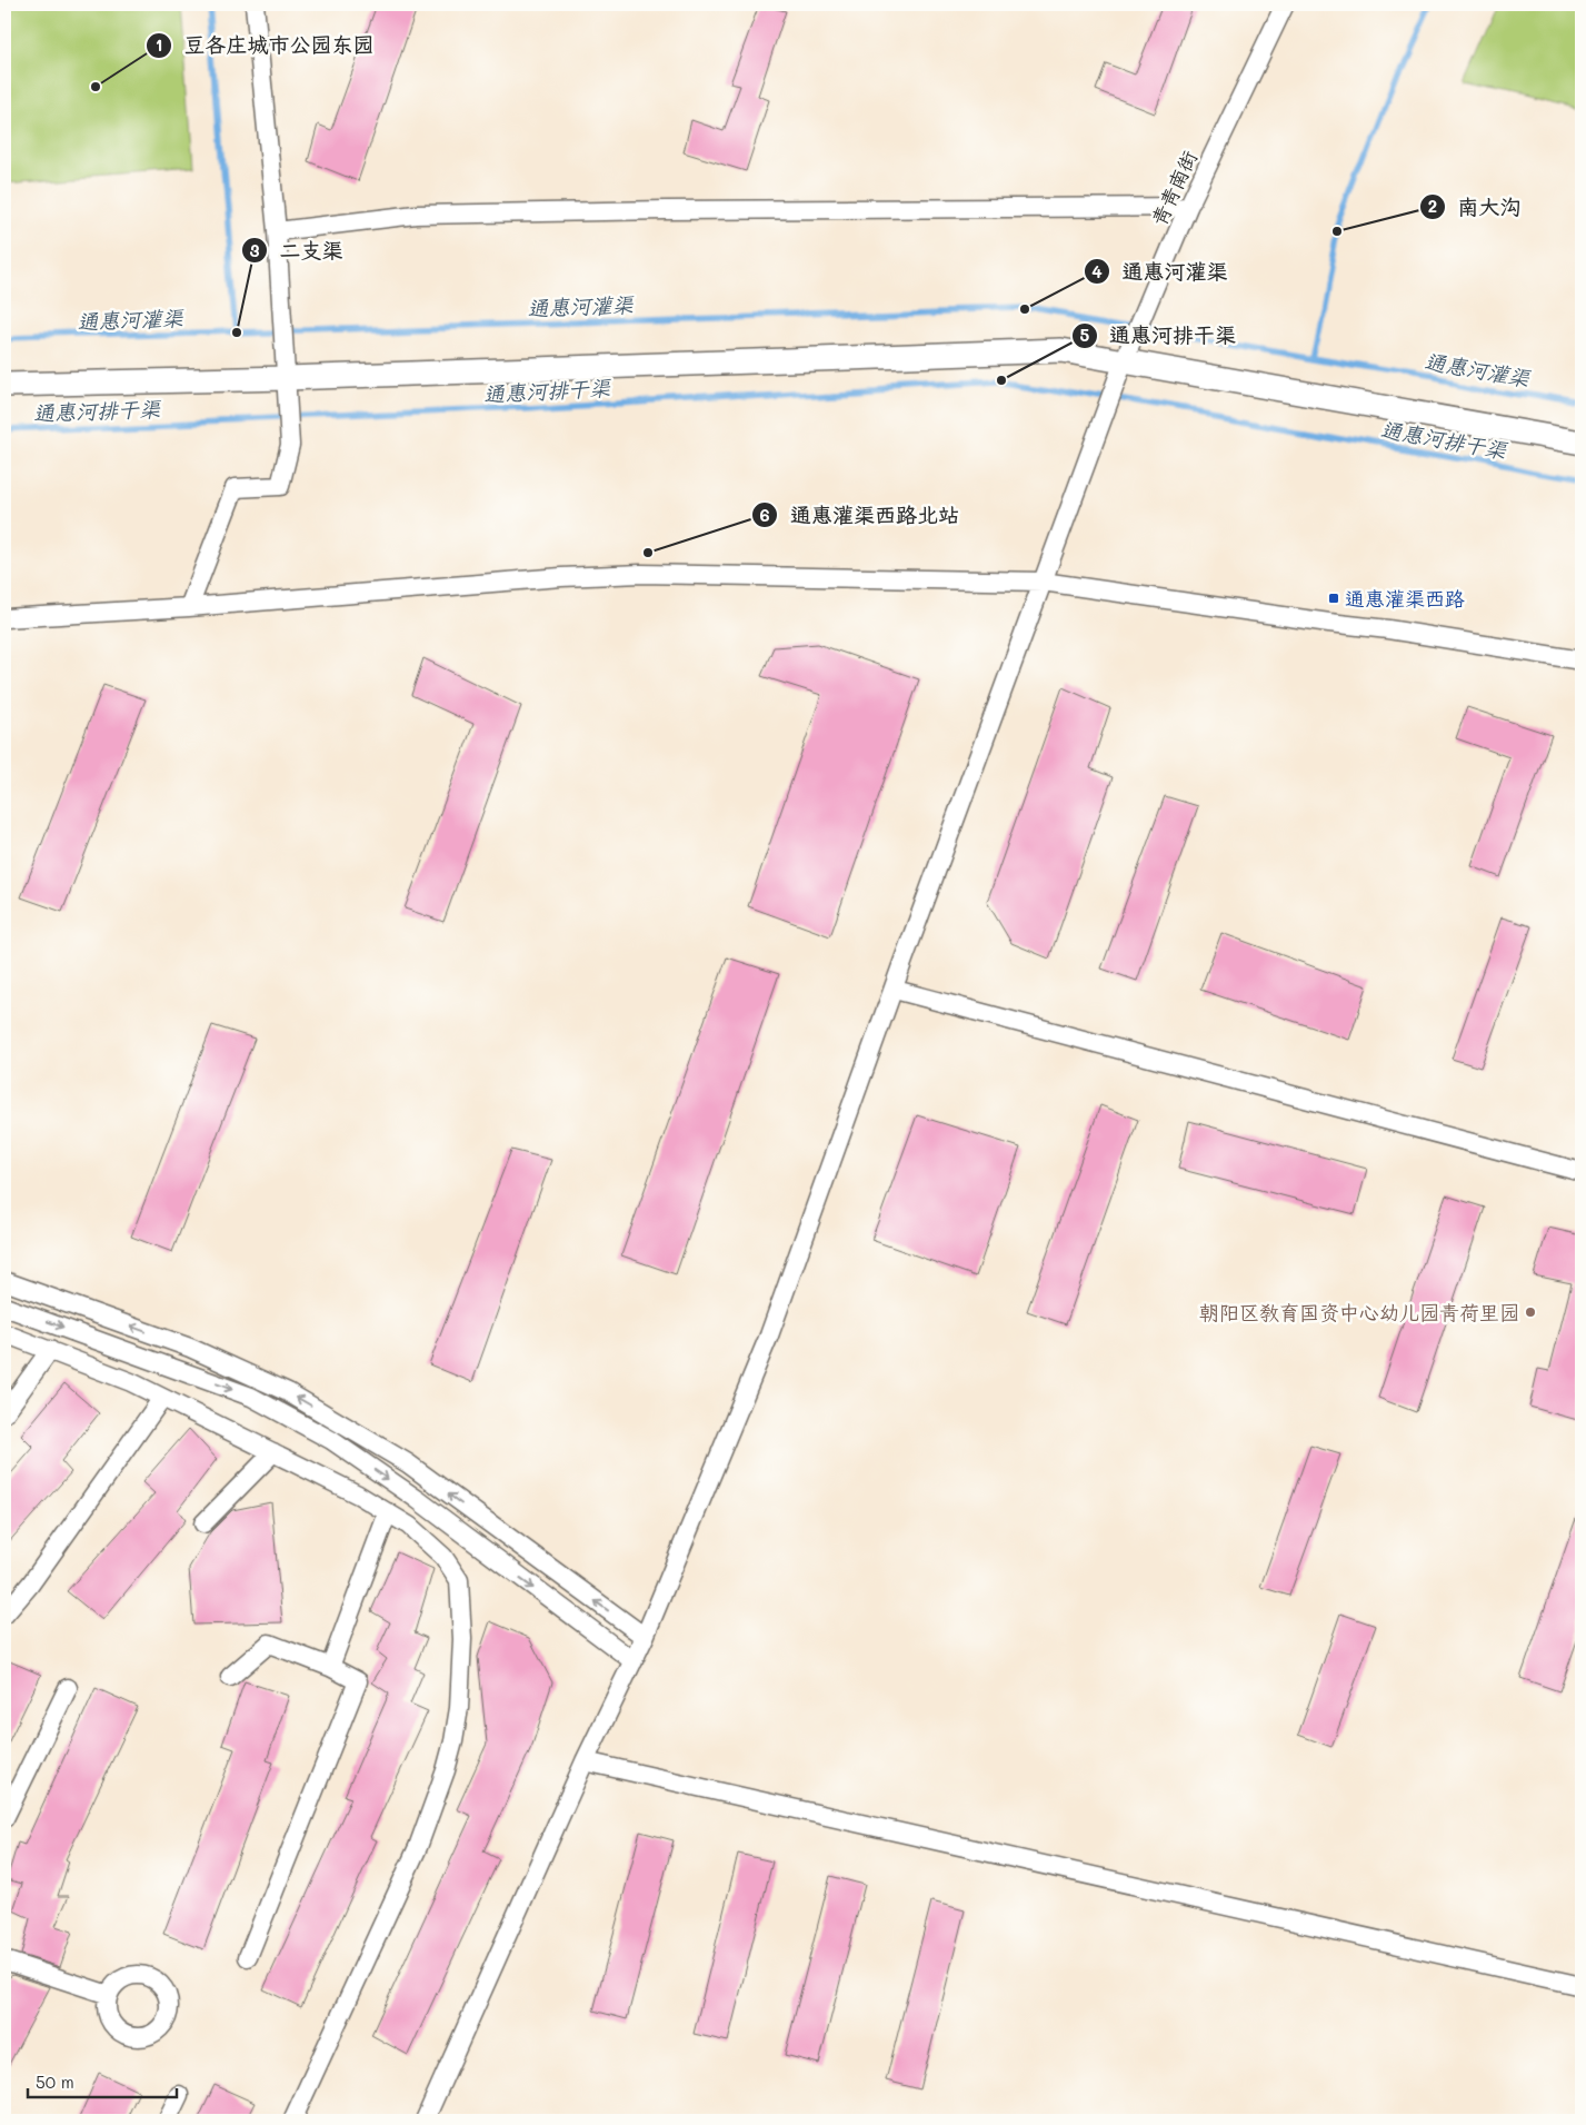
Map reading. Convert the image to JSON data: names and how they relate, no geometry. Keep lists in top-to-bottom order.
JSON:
{
  "streets": {
    "street": ["青青南街"]
  },
  "water": ["通惠河灌渠", "通惠河排干渠"],
  "places": {
    "other": [
      "豆各庄城市公园东园",
      "南大沟",
      "通惠河灌渠",
      "二支渠",
      "通惠河排干渠",
      "通惠灌渠西路北站",
      "朝阳区教育国资中心幼儿园青荷里园"
    ],
    "transit": ["通惠灌渠西路"]
  },
  "scale_bar": "50 m"
}
